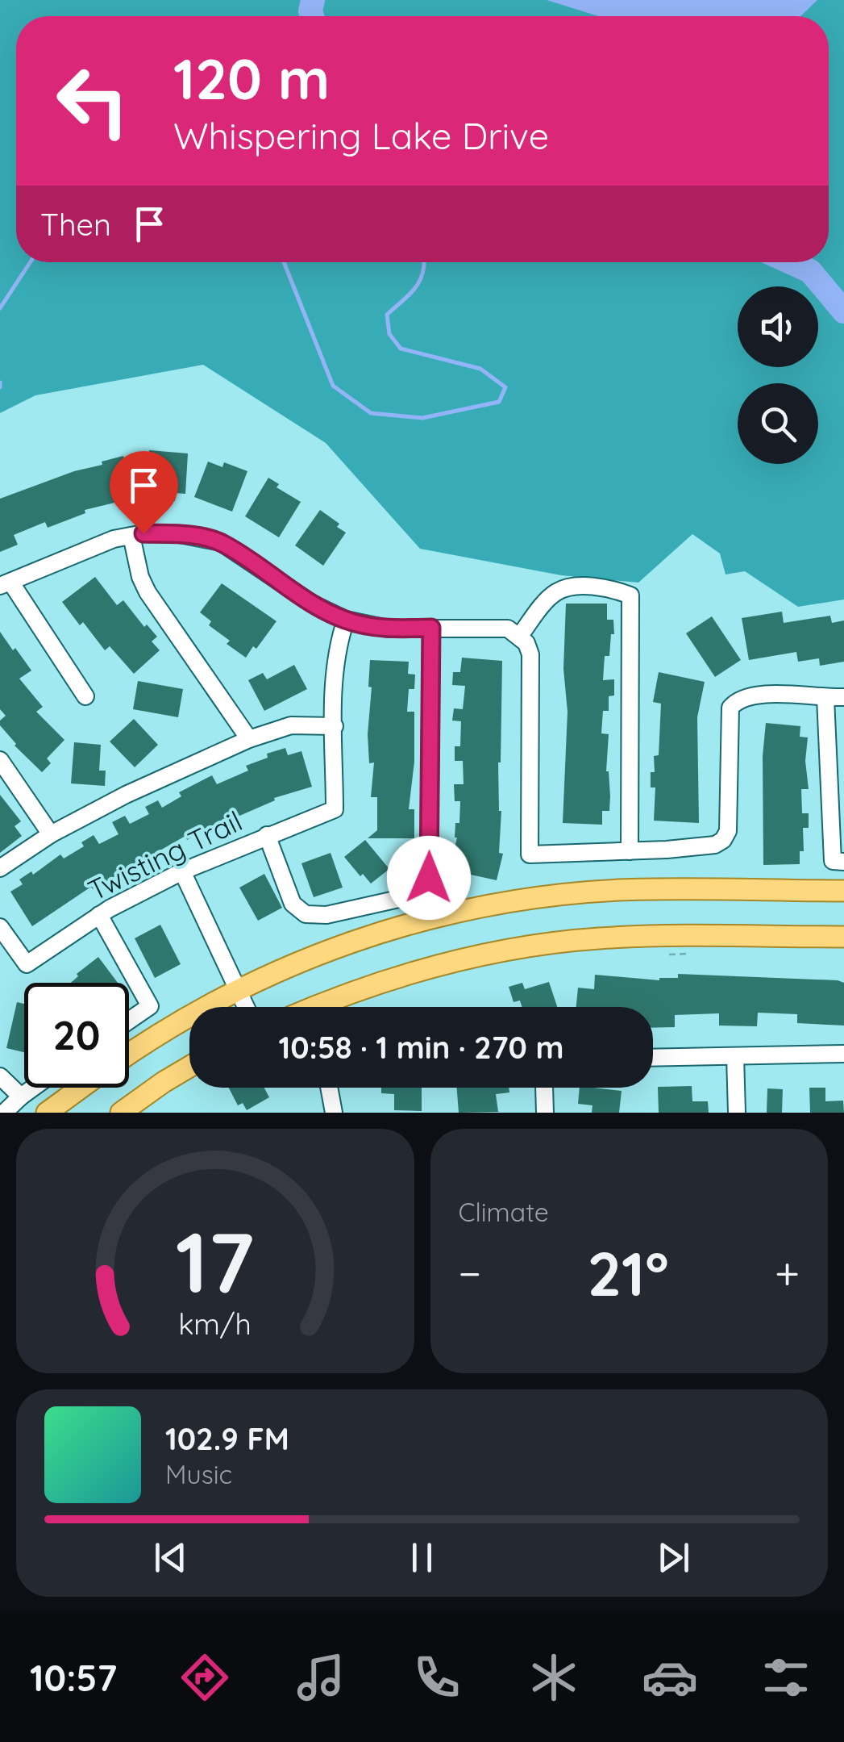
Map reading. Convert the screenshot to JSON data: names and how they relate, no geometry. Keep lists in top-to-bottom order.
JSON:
{
  "streets": {
    "street": ["Twisting Trail"]
  },
  "page": {
    "turn": ["120 m", "Whispering Lake Drive"],
    "then": "Then",
    "limit": "20",
    "trip": "10:58 · 1 min · 270 m",
    "tile": "Climate",
    "heat": ["−", "21°", "+"],
    "song": ["102.9 FM", "Music"],
    "tabs": "10:57",
    "gauge": ["17", "km/h"]
  }
}
